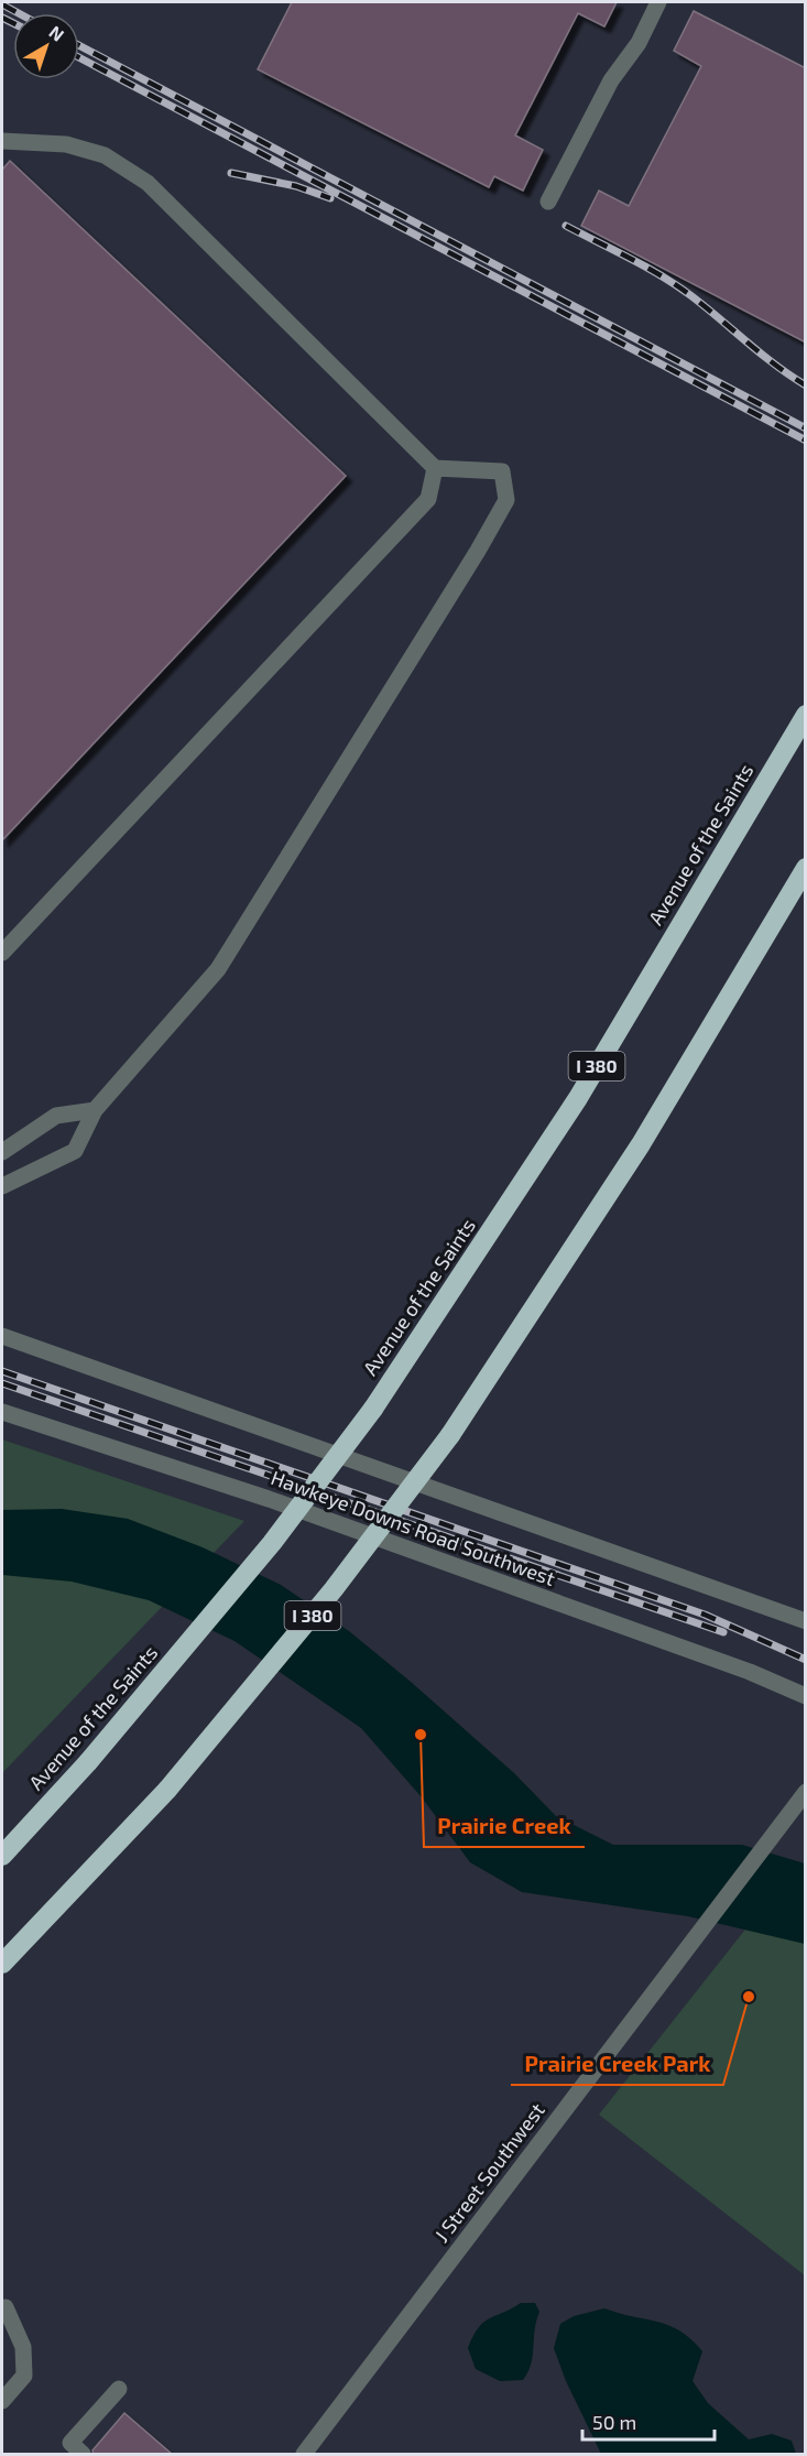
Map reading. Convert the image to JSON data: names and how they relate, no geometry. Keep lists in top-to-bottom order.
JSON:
{
  "streets": {
    "highway": ["Avenue of the Saints", "I 380"],
    "street": ["Hawkeye Downs Road Southwest", "J Street Southwest"]
  },
  "places": ["Prairie Creek", "Prairie Creek Park"],
  "scale_bar": "50 m",
  "north": "top right"
}
